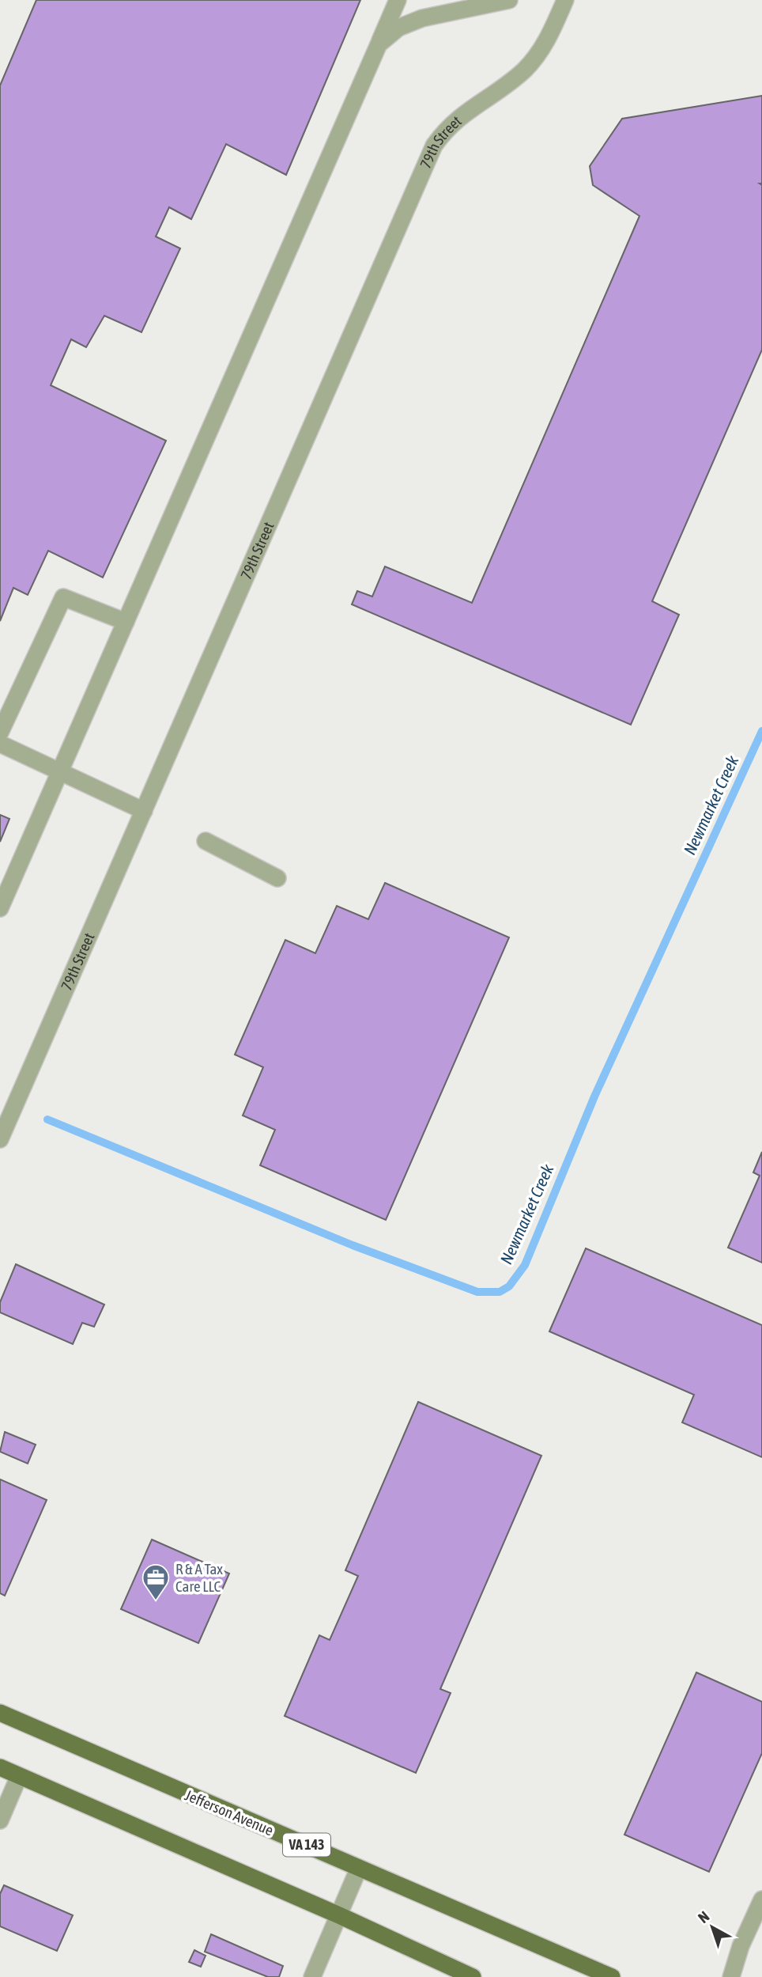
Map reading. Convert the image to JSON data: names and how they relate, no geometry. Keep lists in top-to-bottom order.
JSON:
{
  "streets": {
    "main road": ["Jefferson Avenue", "VA 143"],
    "street": ["79th Street"]
  },
  "water": ["Newmarket Creek"],
  "places": {
    "office": ["R & A Tax Care LLC"]
  },
  "north": "top left"
}
